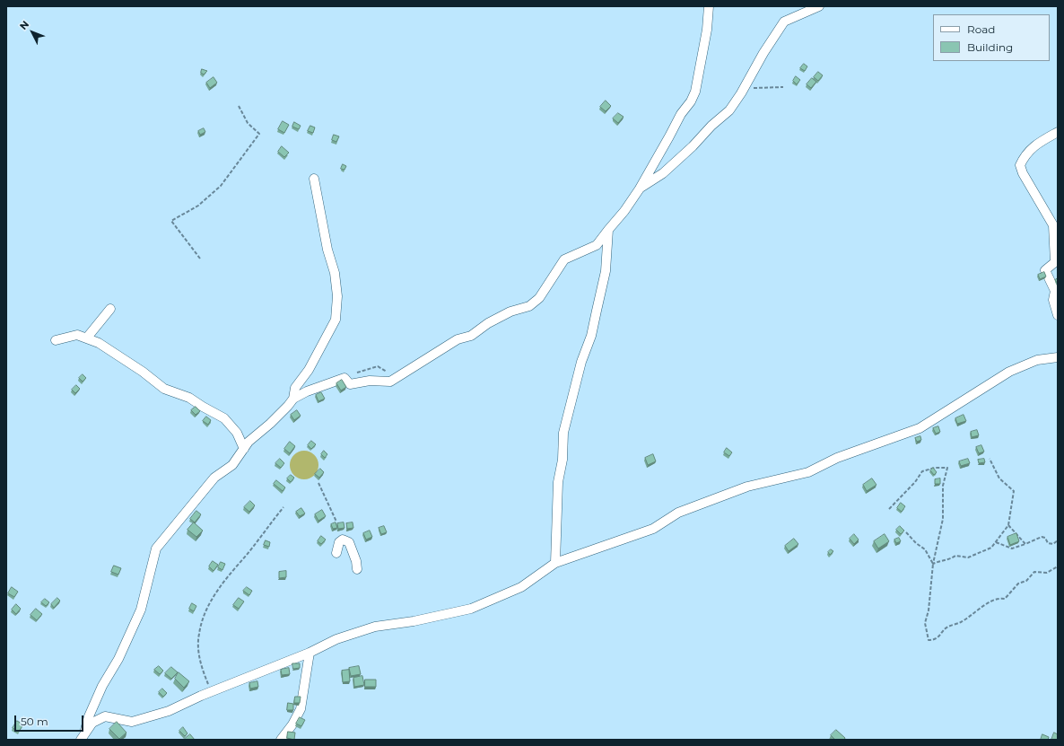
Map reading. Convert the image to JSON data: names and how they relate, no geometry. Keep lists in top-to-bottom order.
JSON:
{
  "legend": ["Road", "Building"],
  "scale_bar": "50 m",
  "north": "top left"
}
